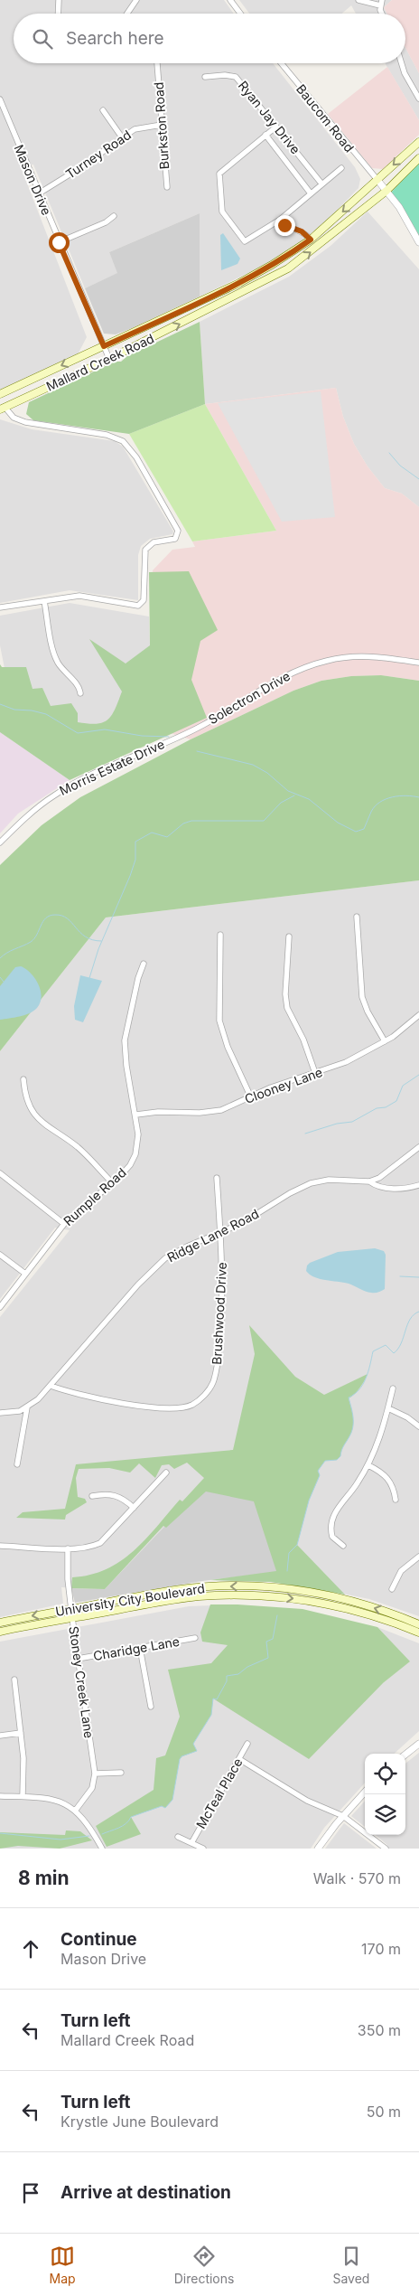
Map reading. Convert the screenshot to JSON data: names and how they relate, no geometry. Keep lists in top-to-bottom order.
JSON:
{
  "streets": {
    "main road": ["Mallard Creek Road", "University City Boulevard"],
    "street": [
      "Ryan Jay Drive",
      "Baucom Road",
      "Burkston Road",
      "Turney Road",
      "Mason Drive",
      "Solectron Drive",
      "Morris Estate Drive",
      "Clooney Lane",
      "Rumple Road",
      "Ridge Lane Road",
      "Brushwood Drive",
      "Charidge Lane",
      "Stoney Creek Lane",
      "McTeal Place"
    ]
  },
  "crossings": [
    ["Baucom Road", "Mallard Creek Road"],
    ["Burkston Road", "Turney Road"],
    ["Turney Road", "Mason Drive"],
    ["Mason Drive", "Mallard Creek Road"],
    ["Solectron Drive", "Morris Estate Drive"],
    ["Clooney Lane", "Rumple Road"],
    ["Ridge Lane Road", "Brushwood Drive"],
    ["University City Boulevard", "Stoney Creek Lane"],
    ["Charidge Lane", "Stoney Creek Lane"]
  ],
  "page": {
    "search": "Search here",
    "heading": ["8 min", "Walk · 570 m"],
    "list": [
      ["Continue", "Mason Drive", "170 m"],
      ["Turn left", "Mallard Creek Road", "350 m"],
      ["Turn left", "Krystle June Boulevard", "50 m"],
      "Arrive at destination"
    ],
    "nav": ["Map", "Directions", "Saved"]
  }
}
